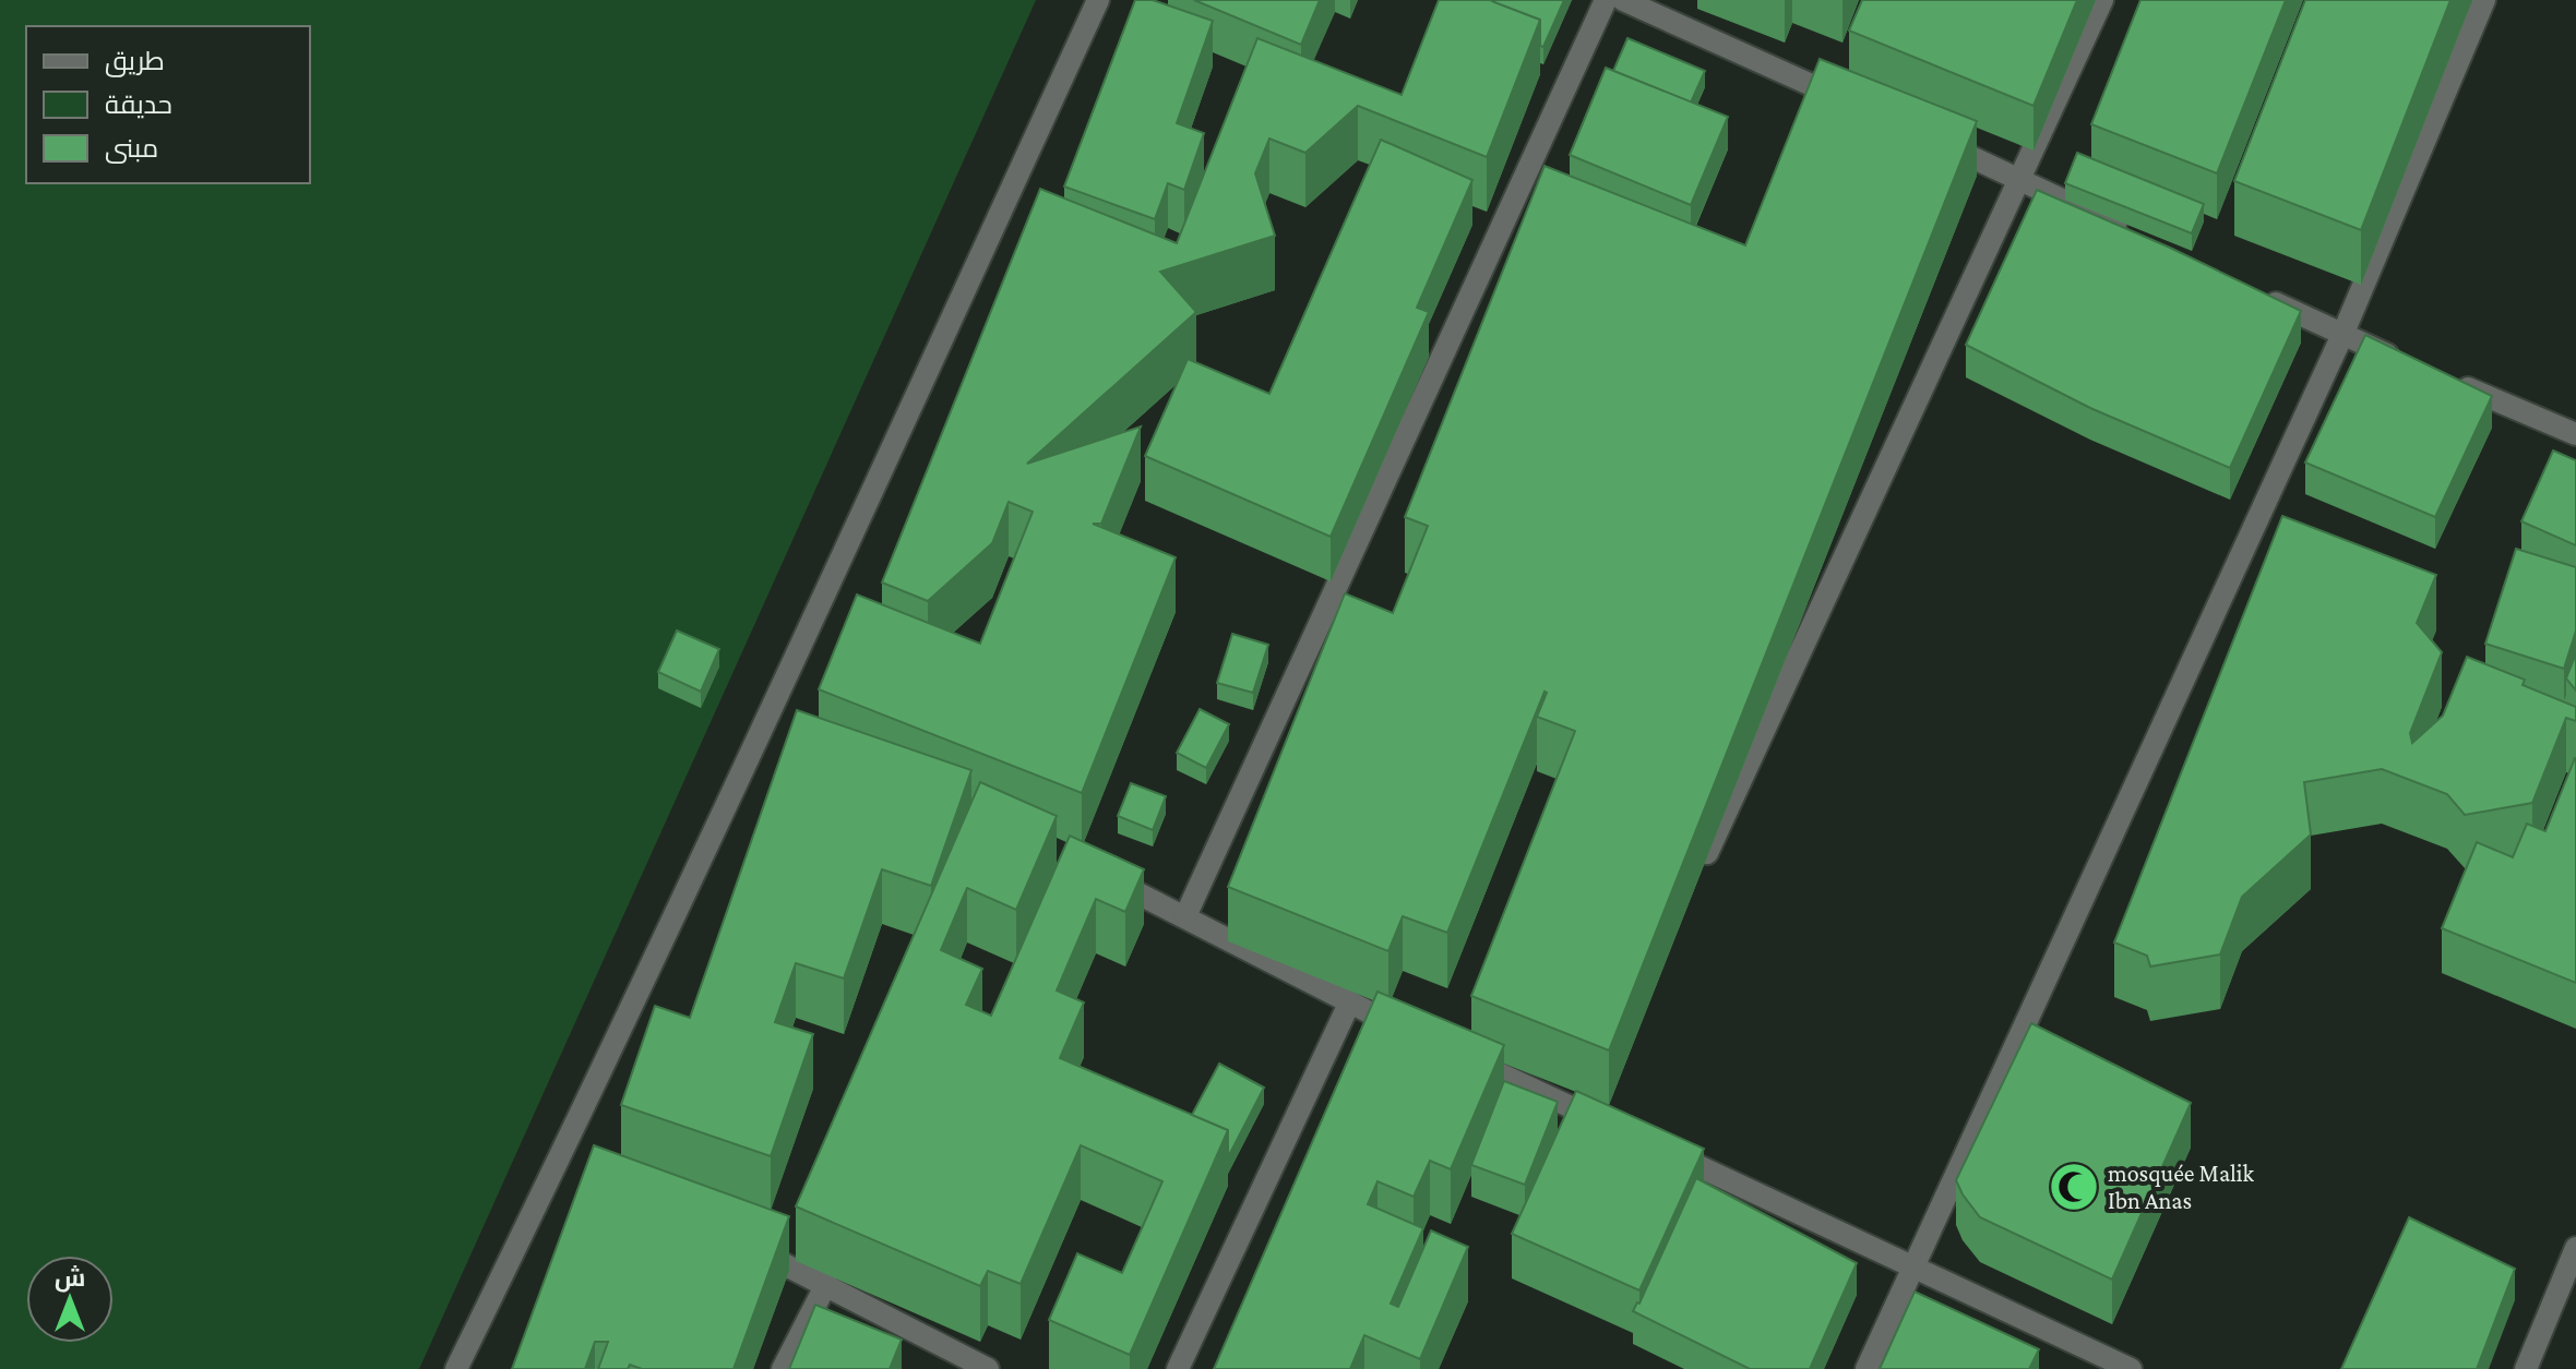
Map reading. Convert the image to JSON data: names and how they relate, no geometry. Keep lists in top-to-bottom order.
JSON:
{
  "places": {
    "mosque": ["mosquée Malik Ibn Anas"]
  },
  "legend": ["طريق", "حديقة", "مبنى"],
  "north": "top"
}
